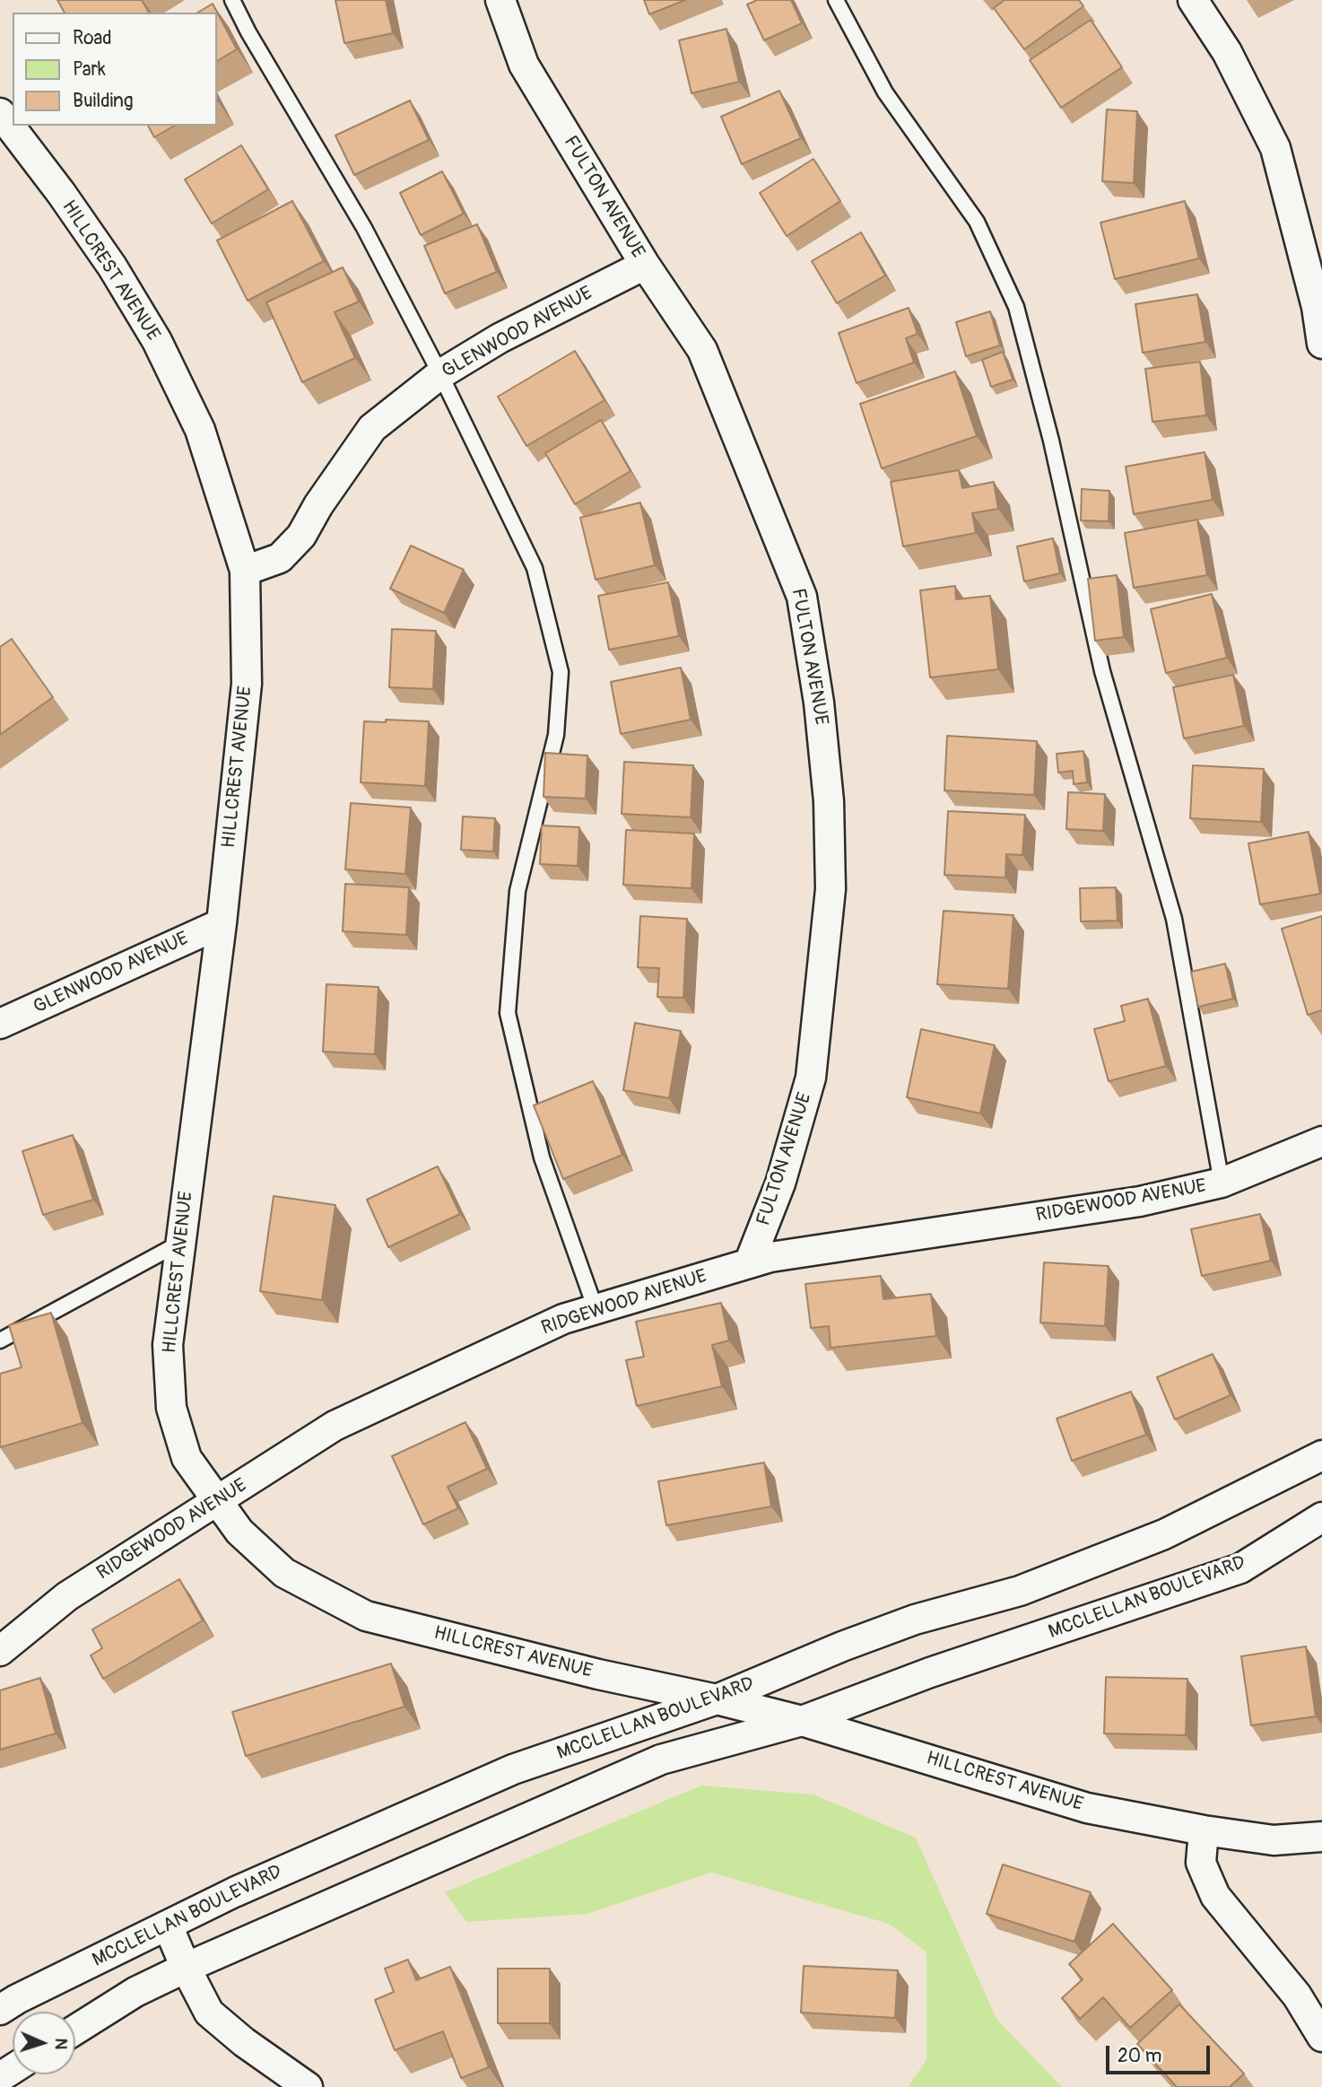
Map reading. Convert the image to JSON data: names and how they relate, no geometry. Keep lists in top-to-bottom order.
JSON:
{
  "streets": {
    "street": [
      "FULTON AVENUE",
      "HILLCREST AVENUE",
      "GLENWOOD AVENUE",
      "RIDGEWOOD AVENUE",
      "MCCLELLAN BOULEVARD"
    ]
  },
  "crossings": [
    ["FULTON AVENUE", "GLENWOOD AVENUE"],
    ["FULTON AVENUE", "RIDGEWOOD AVENUE"],
    ["HILLCREST AVENUE", "GLENWOOD AVENUE"],
    ["HILLCREST AVENUE", "RIDGEWOOD AVENUE"],
    ["HILLCREST AVENUE", "MCCLELLAN BOULEVARD"]
  ],
  "legend": ["Road", "Park", "Building"],
  "scale_bar": "20 m",
  "north": "right"
}
